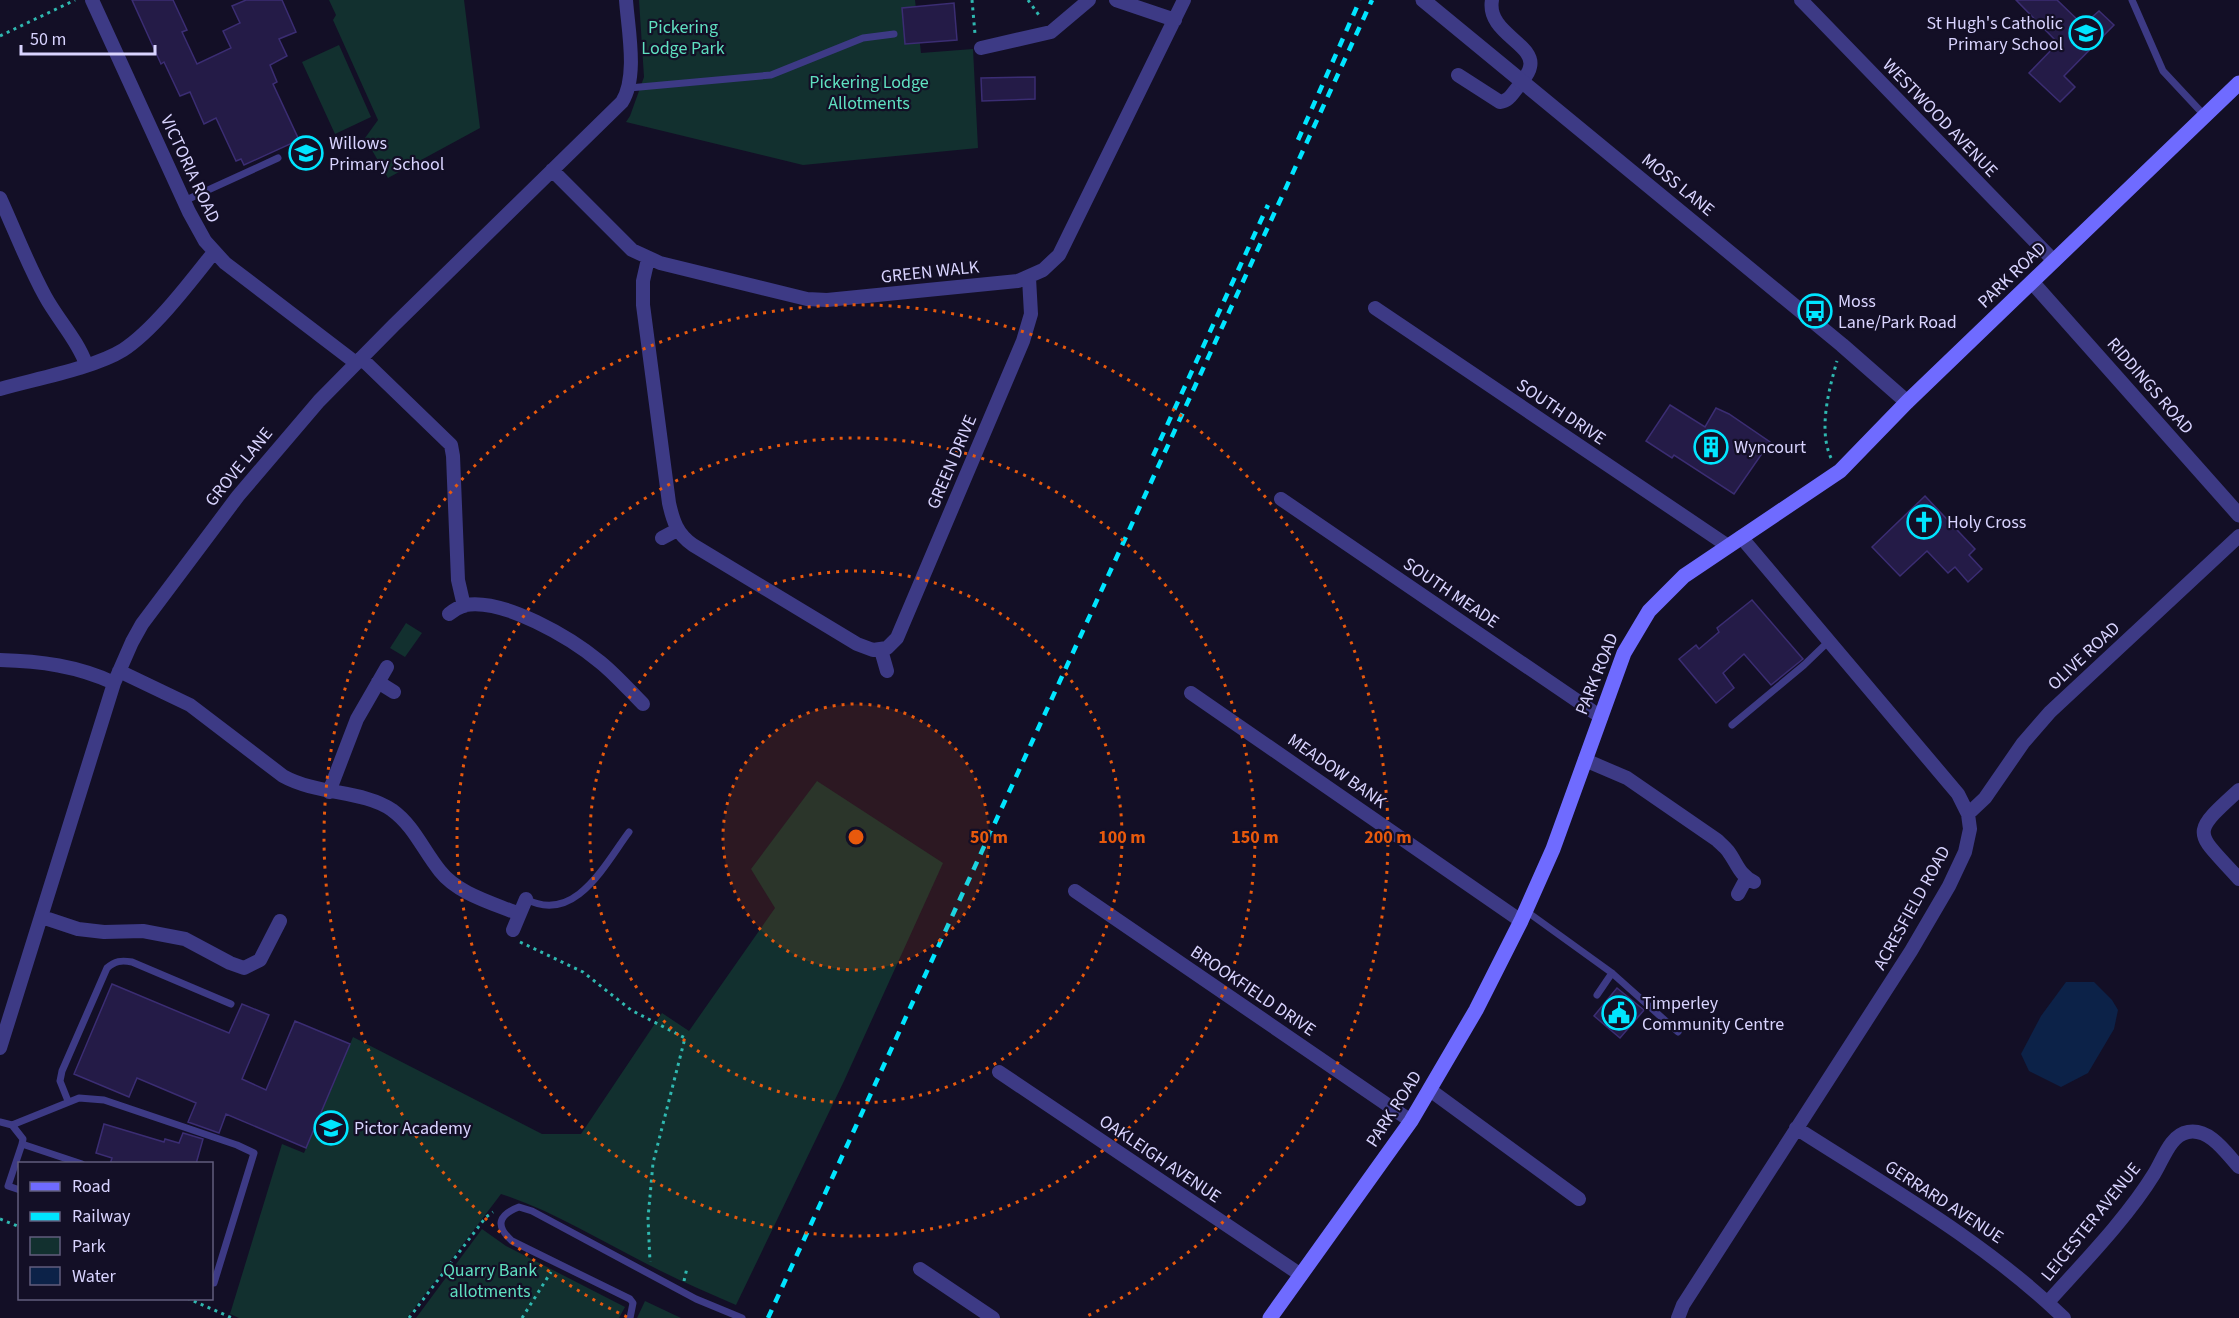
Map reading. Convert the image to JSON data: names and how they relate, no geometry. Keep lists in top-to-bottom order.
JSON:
{
  "streets": {
    "main road": ["PARK ROAD"],
    "street": [
      "WESTWOOD AVENUE",
      "VICTORIA ROAD",
      "MOSS LANE",
      "GREEN WALK",
      "RIDDINGS ROAD",
      "SOUTH DRIVE",
      "GREEN DRIVE",
      "GROVE LANE",
      "SOUTH MEADE",
      "OLIVE ROAD",
      "MEADOW BANK",
      "ACRESFIELD ROAD",
      "BROOKFIELD DRIVE",
      "OAKLEIGH AVENUE",
      "GERRARD AVENUE",
      "LEICESTER AVENUE"
    ]
  },
  "crossings": [
    ["WESTWOOD AVENUE", "PARK ROAD"],
    ["VICTORIA ROAD", "GROVE LANE"],
    ["MOSS LANE", "PARK ROAD"],
    ["GREEN WALK", "GREEN DRIVE"],
    ["GREEN WALK", "GROVE LANE"],
    ["PARK ROAD", "RIDDINGS ROAD"],
    ["PARK ROAD", "SOUTH DRIVE"],
    ["PARK ROAD", "SOUTH MEADE"],
    ["PARK ROAD", "MEADOW BANK"],
    ["PARK ROAD", "BROOKFIELD DRIVE"],
    ["PARK ROAD", "OAKLEIGH AVENUE"],
    ["OLIVE ROAD", "ACRESFIELD ROAD"],
    ["ACRESFIELD ROAD", "GERRARD AVENUE"],
    ["GERRARD AVENUE", "LEICESTER AVENUE"]
  ],
  "parks": ["Pickering Lodge Park", "Pickering Lodge Allotments", "Quarry Bank allotments"],
  "places": {
    "school or university": ["St Hugh's Catholic Primary School", "Willows Primary School", "Pictor Academy"],
    "bus stop": ["Moss Lane/Park Road"],
    "building": ["Wyncourt"],
    "church": ["Holy Cross"],
    "public building": ["Timperley Community Centre"]
  },
  "legend": [
    "Road",
    "Railway",
    "Park",
    "Water"
  ],
  "scale_bar": "50 m",
  "rings": [
    "50 m",
    "100 m",
    "150 m",
    "200 m"
  ]
}
